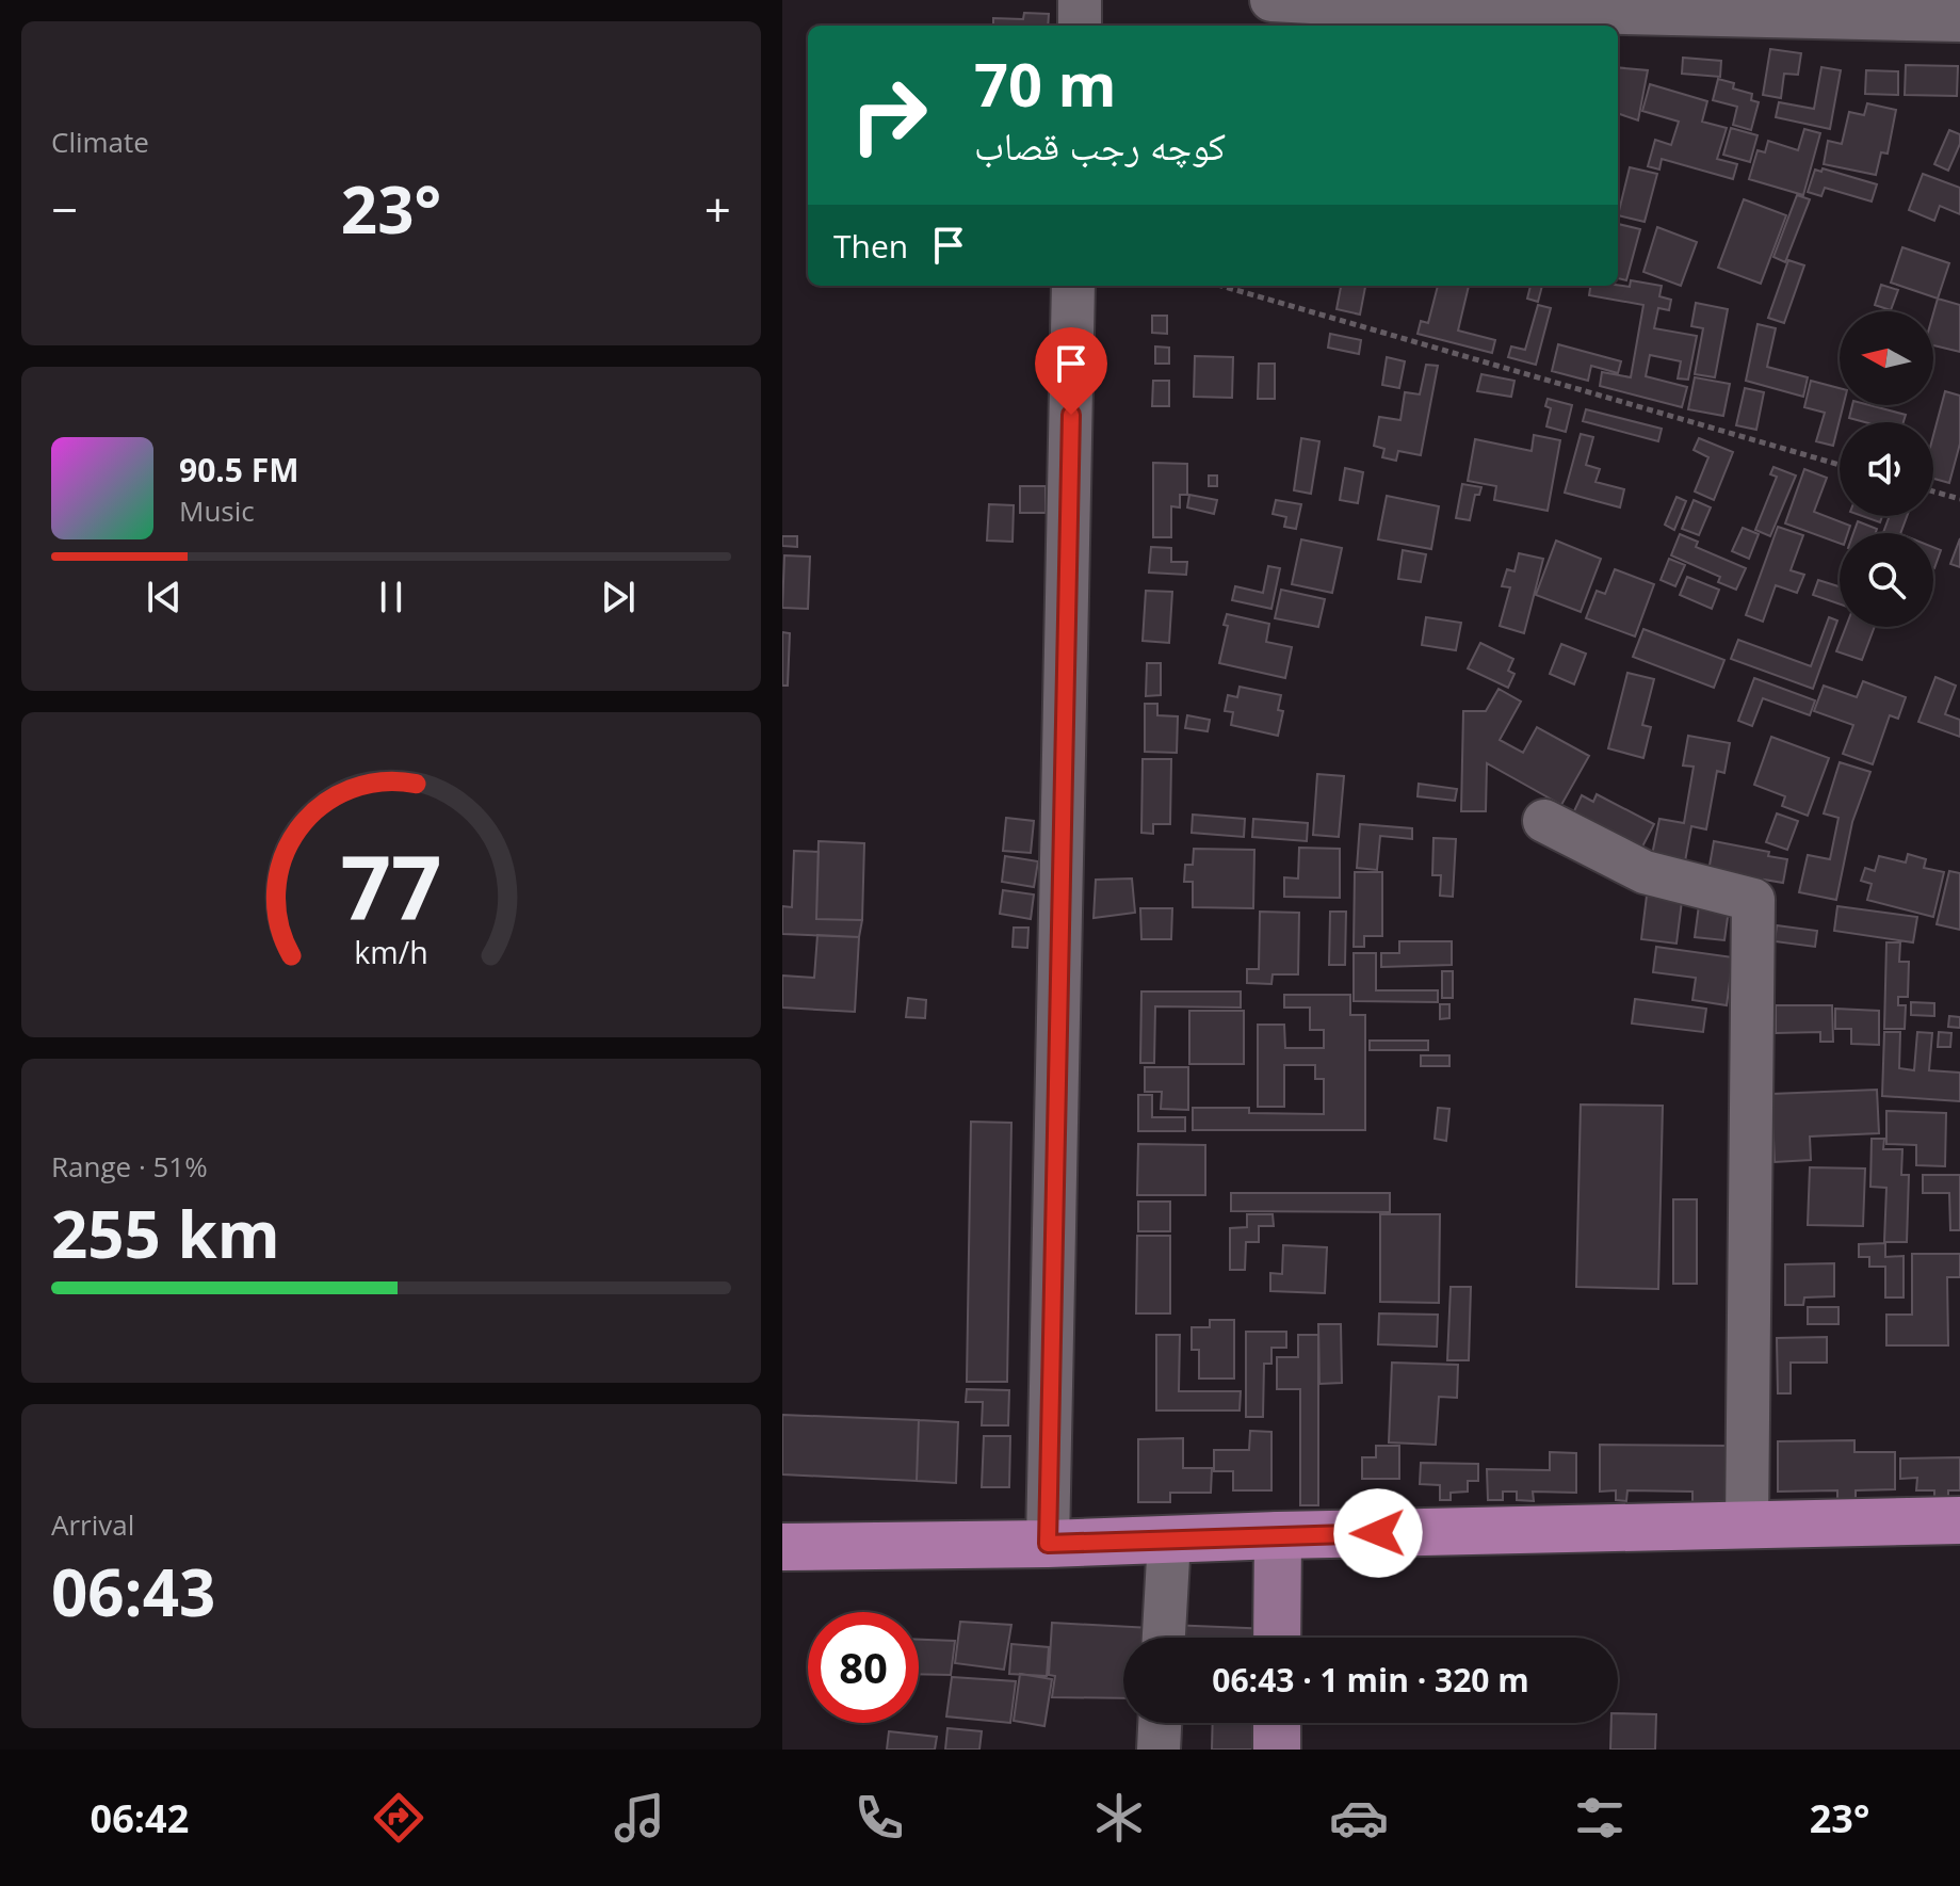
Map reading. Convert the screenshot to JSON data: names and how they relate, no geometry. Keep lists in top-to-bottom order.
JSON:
{
  "north": "left",
  "page": {
    "tile": [
      "Climate",
      ["Range · 51%", "255 km"],
      ["Arrival", "06:43"]
    ],
    "turn": ["70 m", "کوچه رجب قصاب"],
    "heat": ["−", "23°", "+"],
    "then": "Then",
    "song": ["90.5 FM", "Music"],
    "limit": "80",
    "trip": "06:43 · 1 min · 320 m",
    "tabs": ["06:42", "23°"],
    "gauge": ["77", "km/h"]
  }
}
